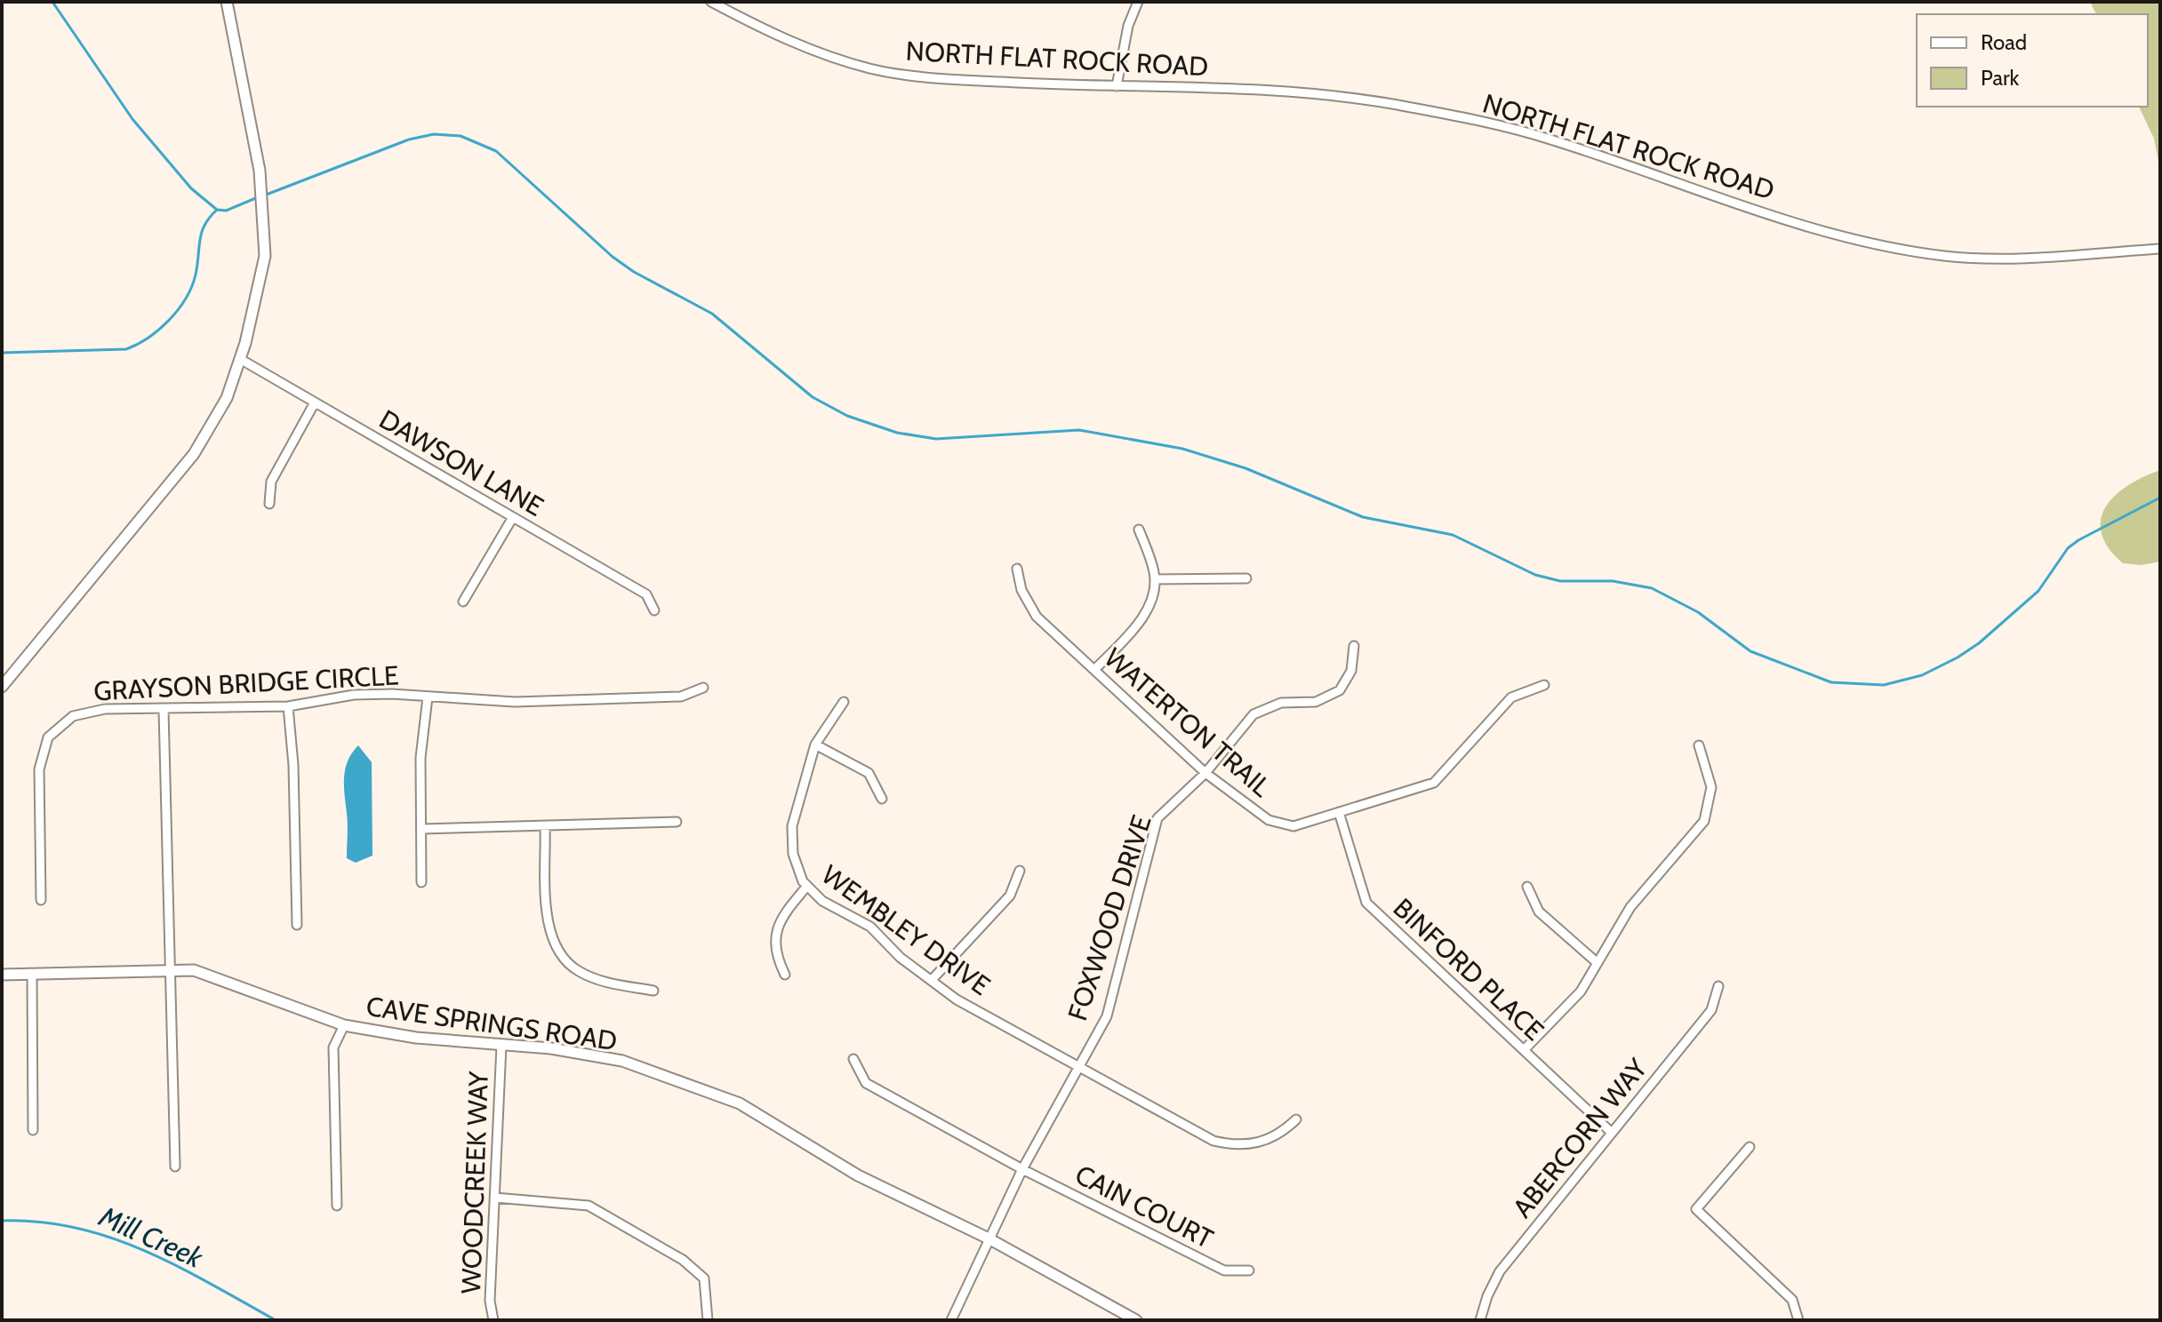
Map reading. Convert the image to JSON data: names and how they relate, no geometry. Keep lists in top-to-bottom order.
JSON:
{
  "streets": {
    "street": [
      "NORTH FLAT ROCK ROAD",
      "DAWSON LANE",
      "GRAYSON BRIDGE CIRCLE",
      "WATERTON TRAIL",
      "FOXWOOD DRIVE",
      "WEMBLEY DRIVE",
      "BINFORD PLACE",
      "CAVE SPRINGS ROAD",
      "ABERCORN WAY",
      "WOODCREEK WAY",
      "CAIN COURT"
    ]
  },
  "crossings": [
    ["WATERTON TRAIL", "FOXWOOD DRIVE"],
    ["WATERTON TRAIL", "BINFORD PLACE"],
    ["FOXWOOD DRIVE", "WEMBLEY DRIVE"],
    ["FOXWOOD DRIVE", "CAVE SPRINGS ROAD"],
    ["FOXWOOD DRIVE", "CAIN COURT"],
    ["BINFORD PLACE", "ABERCORN WAY"],
    ["CAVE SPRINGS ROAD", "WOODCREEK WAY"]
  ],
  "water": ["Mill Creek"],
  "legend": ["Road", "Park"]
}
